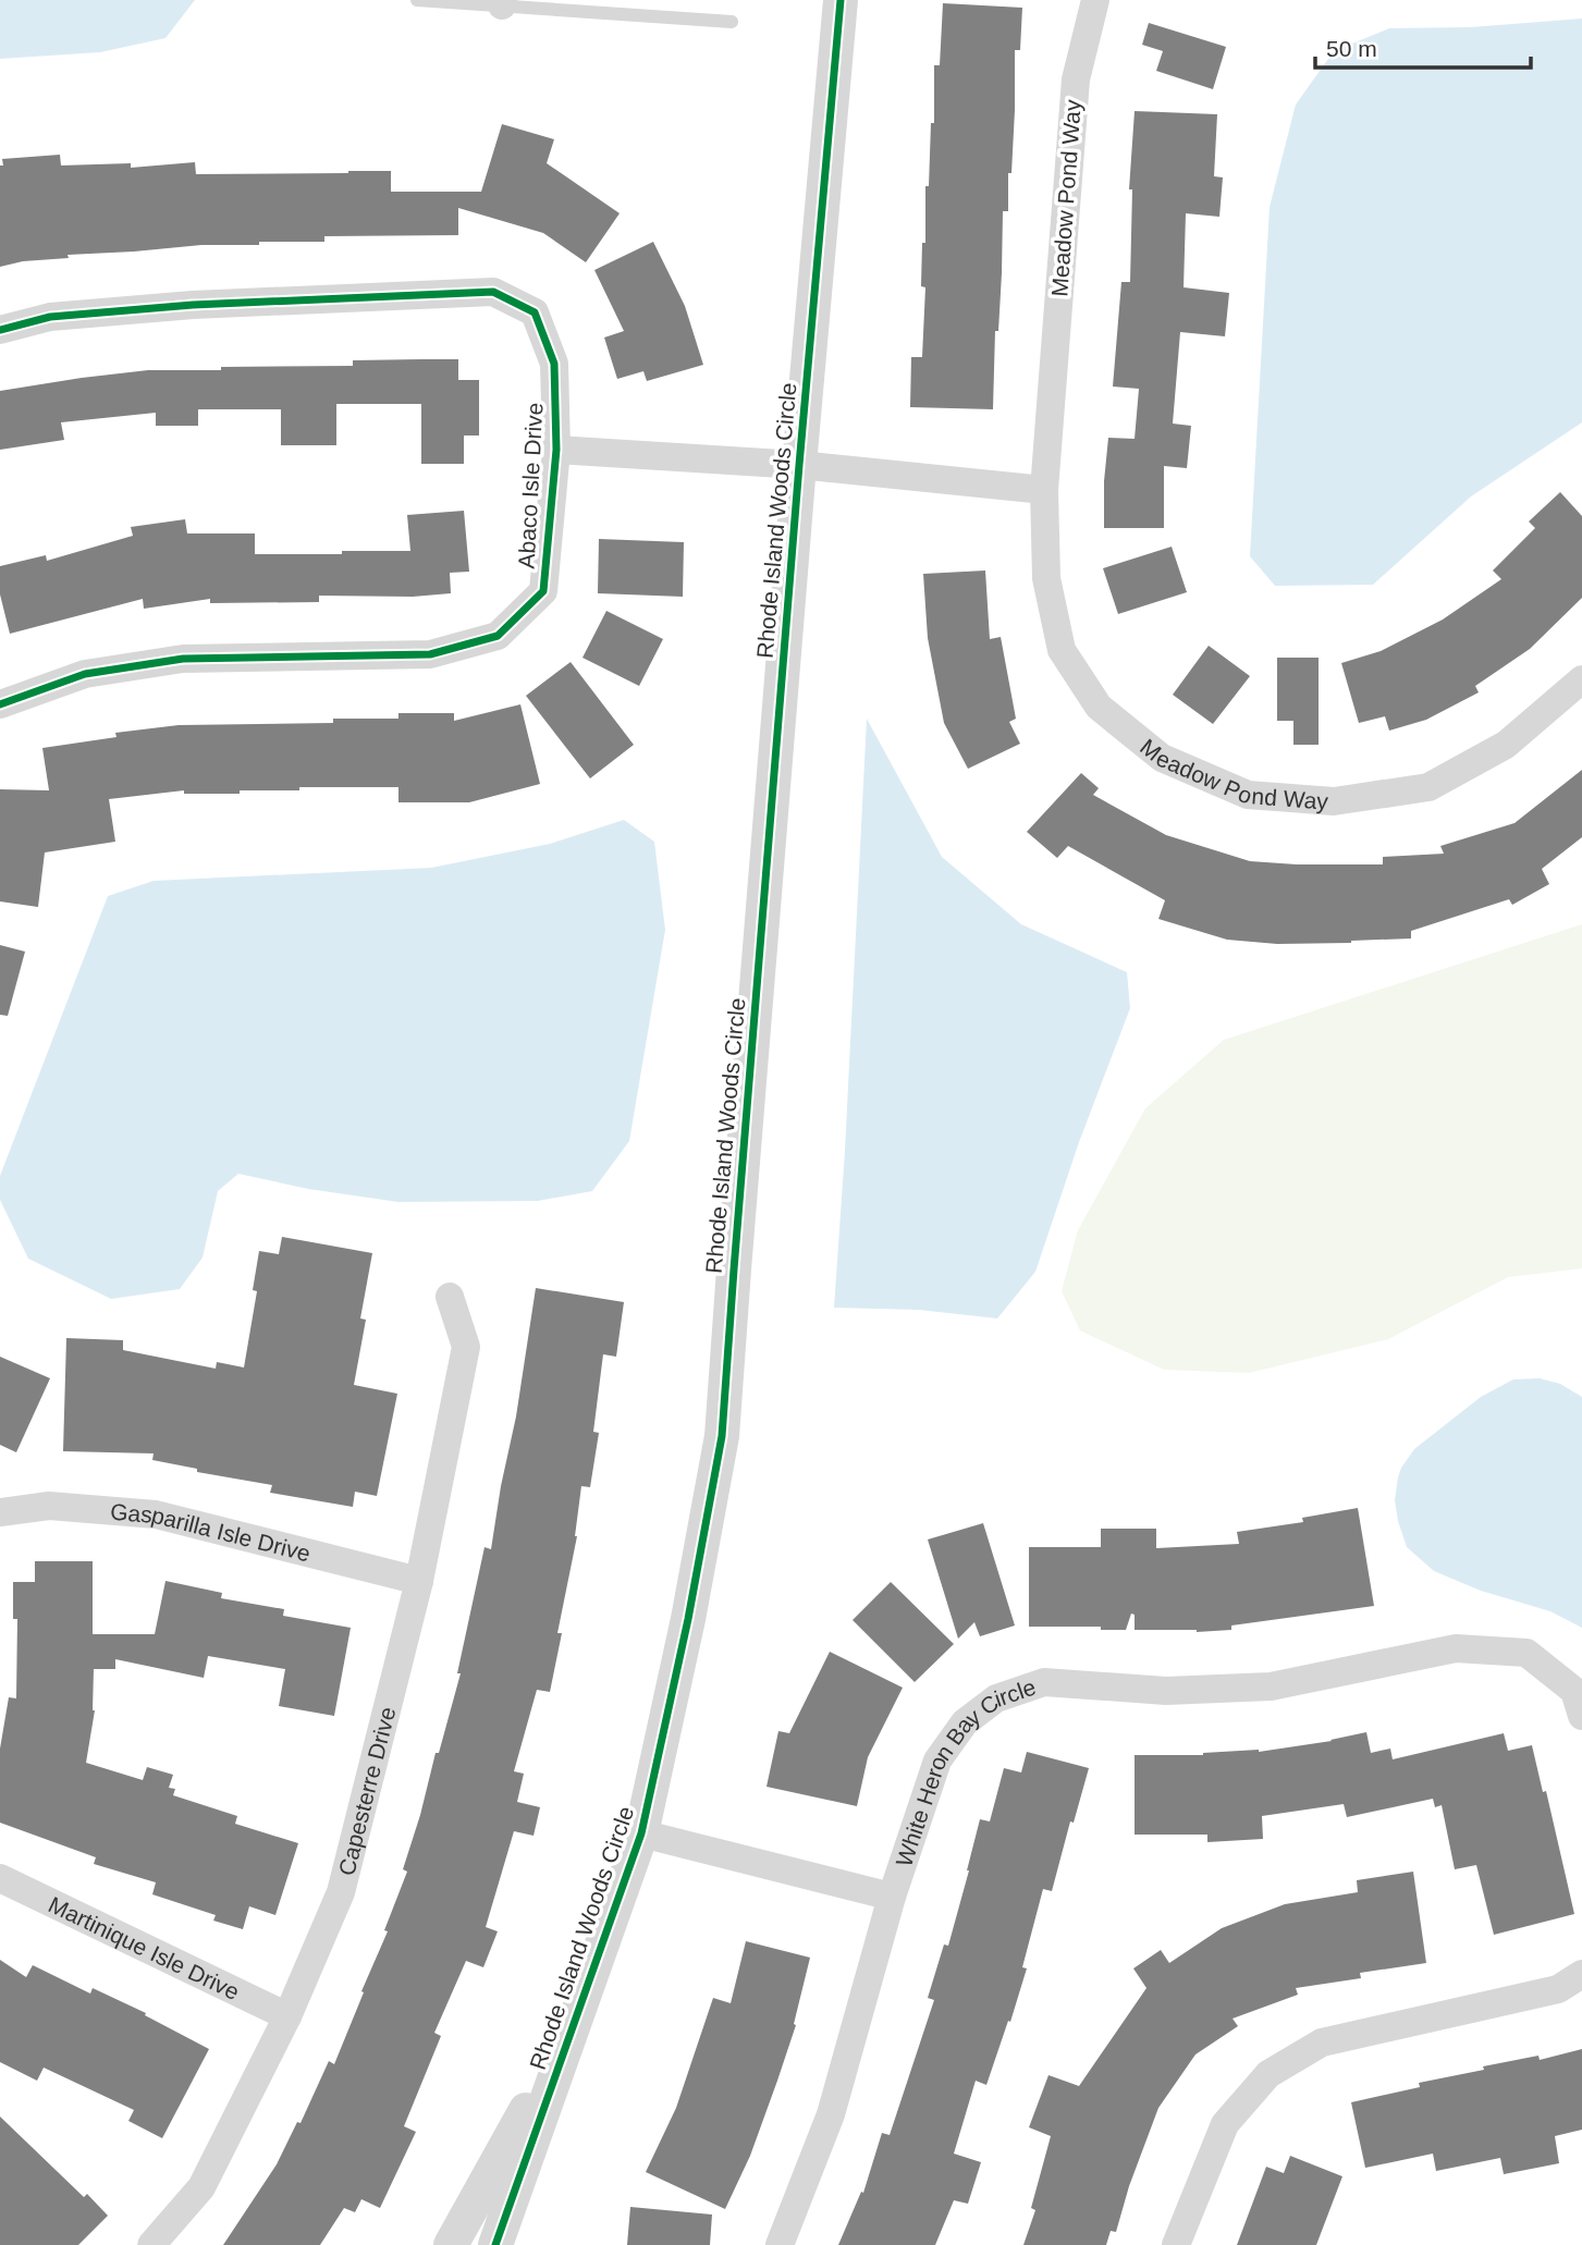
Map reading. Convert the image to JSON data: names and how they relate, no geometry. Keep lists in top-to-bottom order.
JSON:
{
  "streets": {
    "street": [
      "Meadow Pond Way",
      "Abaco Isle Drive",
      "Rhode Island Woods Circle",
      "Gasparilla Isle Drive",
      "White Heron Bay Circle",
      "Capesterre Drive",
      "Martinique Isle Drive"
    ]
  },
  "crossings": [
    ["Abaco Isle Drive", "Rhode Island Woods Circle"],
    ["Gasparilla Isle Drive", "Capesterre Drive"],
    ["Capesterre Drive", "Martinique Isle Drive"]
  ],
  "scale_bar": "50 m"
}
